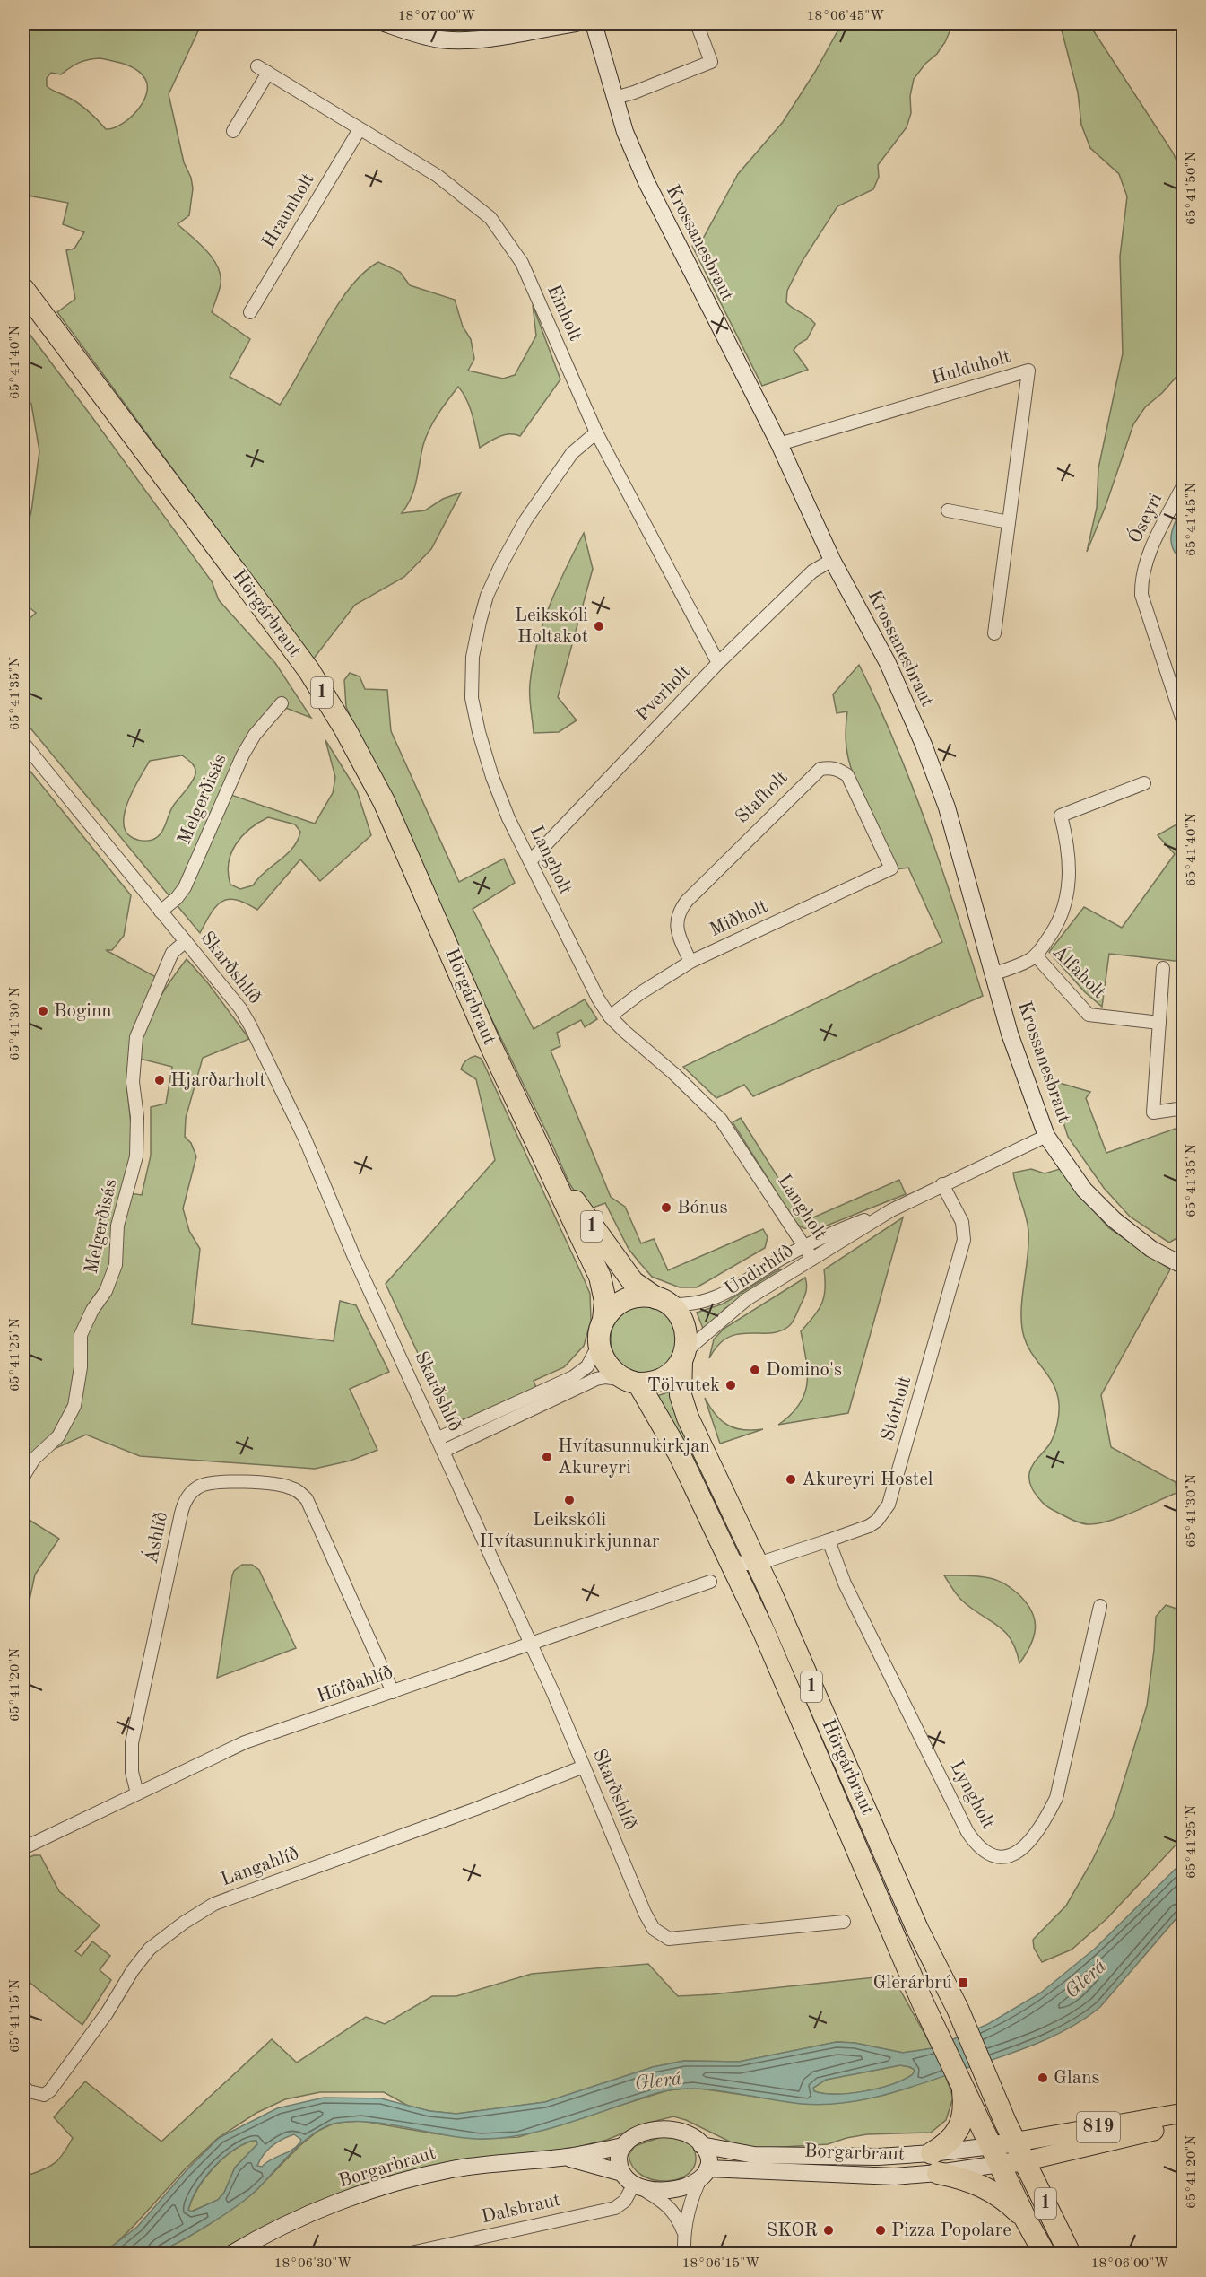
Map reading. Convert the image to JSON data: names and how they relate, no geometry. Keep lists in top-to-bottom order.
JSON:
{
  "streets": {
    "highway": ["Hörgárbraut", "1"],
    "main road": ["819"],
    "street": [
      "Hraunholt",
      "Krossanesbraut",
      "Einholt",
      "Hulduholt",
      "Óseyri",
      "Þverholt",
      "Stafholt",
      "Melgerðisás",
      "Langholt",
      "Miðholt",
      "Skarðshlíð",
      "Álfaholt",
      "Undirhlíð",
      "Stórholt",
      "Áshlíð",
      "Höfðahlíð",
      "Lyngholt",
      "Langahlíð",
      "Borgarbraut",
      "Dalsbraut"
    ]
  },
  "crossings": [
    ["Hraunholt", "Einholt"],
    ["Krossanesbraut", "Hulduholt"],
    ["Krossanesbraut", "Þverholt"],
    ["Krossanesbraut", "Undirhlíð"],
    ["Einholt", "Þverholt"],
    ["Einholt", "Langholt"],
    ["Hörgárbraut", "1"],
    ["Hörgárbraut", "Undirhlíð"],
    ["Hörgárbraut", "Stórholt"],
    ["Hörgárbraut", "819"],
    ["Hörgárbraut", "Borgarbraut"],
    ["1", "819"],
    ["1", "Borgarbraut"],
    ["Þverholt", "Langholt"],
    ["Stafholt", "Miðholt"],
    ["Melgerðisás", "Skarðshlíð"],
    ["Langholt", "Miðholt"],
    ["Langholt", "Undirhlíð"],
    ["Skarðshlíð", "Höfðahlíð"],
    ["Skarðshlíð", "Langahlíð"],
    ["Undirhlíð", "Stórholt"],
    ["Stórholt", "Lyngholt"],
    ["Áshlíð", "Höfðahlíð"],
    ["819", "Borgarbraut"],
    ["Borgarbraut", "Dalsbraut"]
  ],
  "water": ["Glerá"],
  "places": {
    "other": [
      "Leikskóli Holtakot",
      "Boginn",
      "Hjarðarholt",
      "Bónus",
      "Domino's",
      "Tölvutek",
      "Hvítasunnukirkjan Akureyri",
      "Akureyri Hostel",
      "Leikskóli Hvítasunnukirkjunnar",
      "Glans",
      "SKOR",
      "Pizza Popolare"
    ],
    "transit": ["Glerárbrú"]
  },
  "coordinates": [
    "18°07'00\"W",
    "18°06'45\"W",
    "65°41'50\"N",
    "65°41'40\"N",
    "65°41'45\"N",
    "65°41'35\"N",
    "65°41'30\"N",
    "65°41'25\"N",
    "65°41'20\"N",
    "65°41'15\"N",
    "18°06'30\"W",
    "18°06'15\"W",
    "18°06'00\"W"
  ]
}
